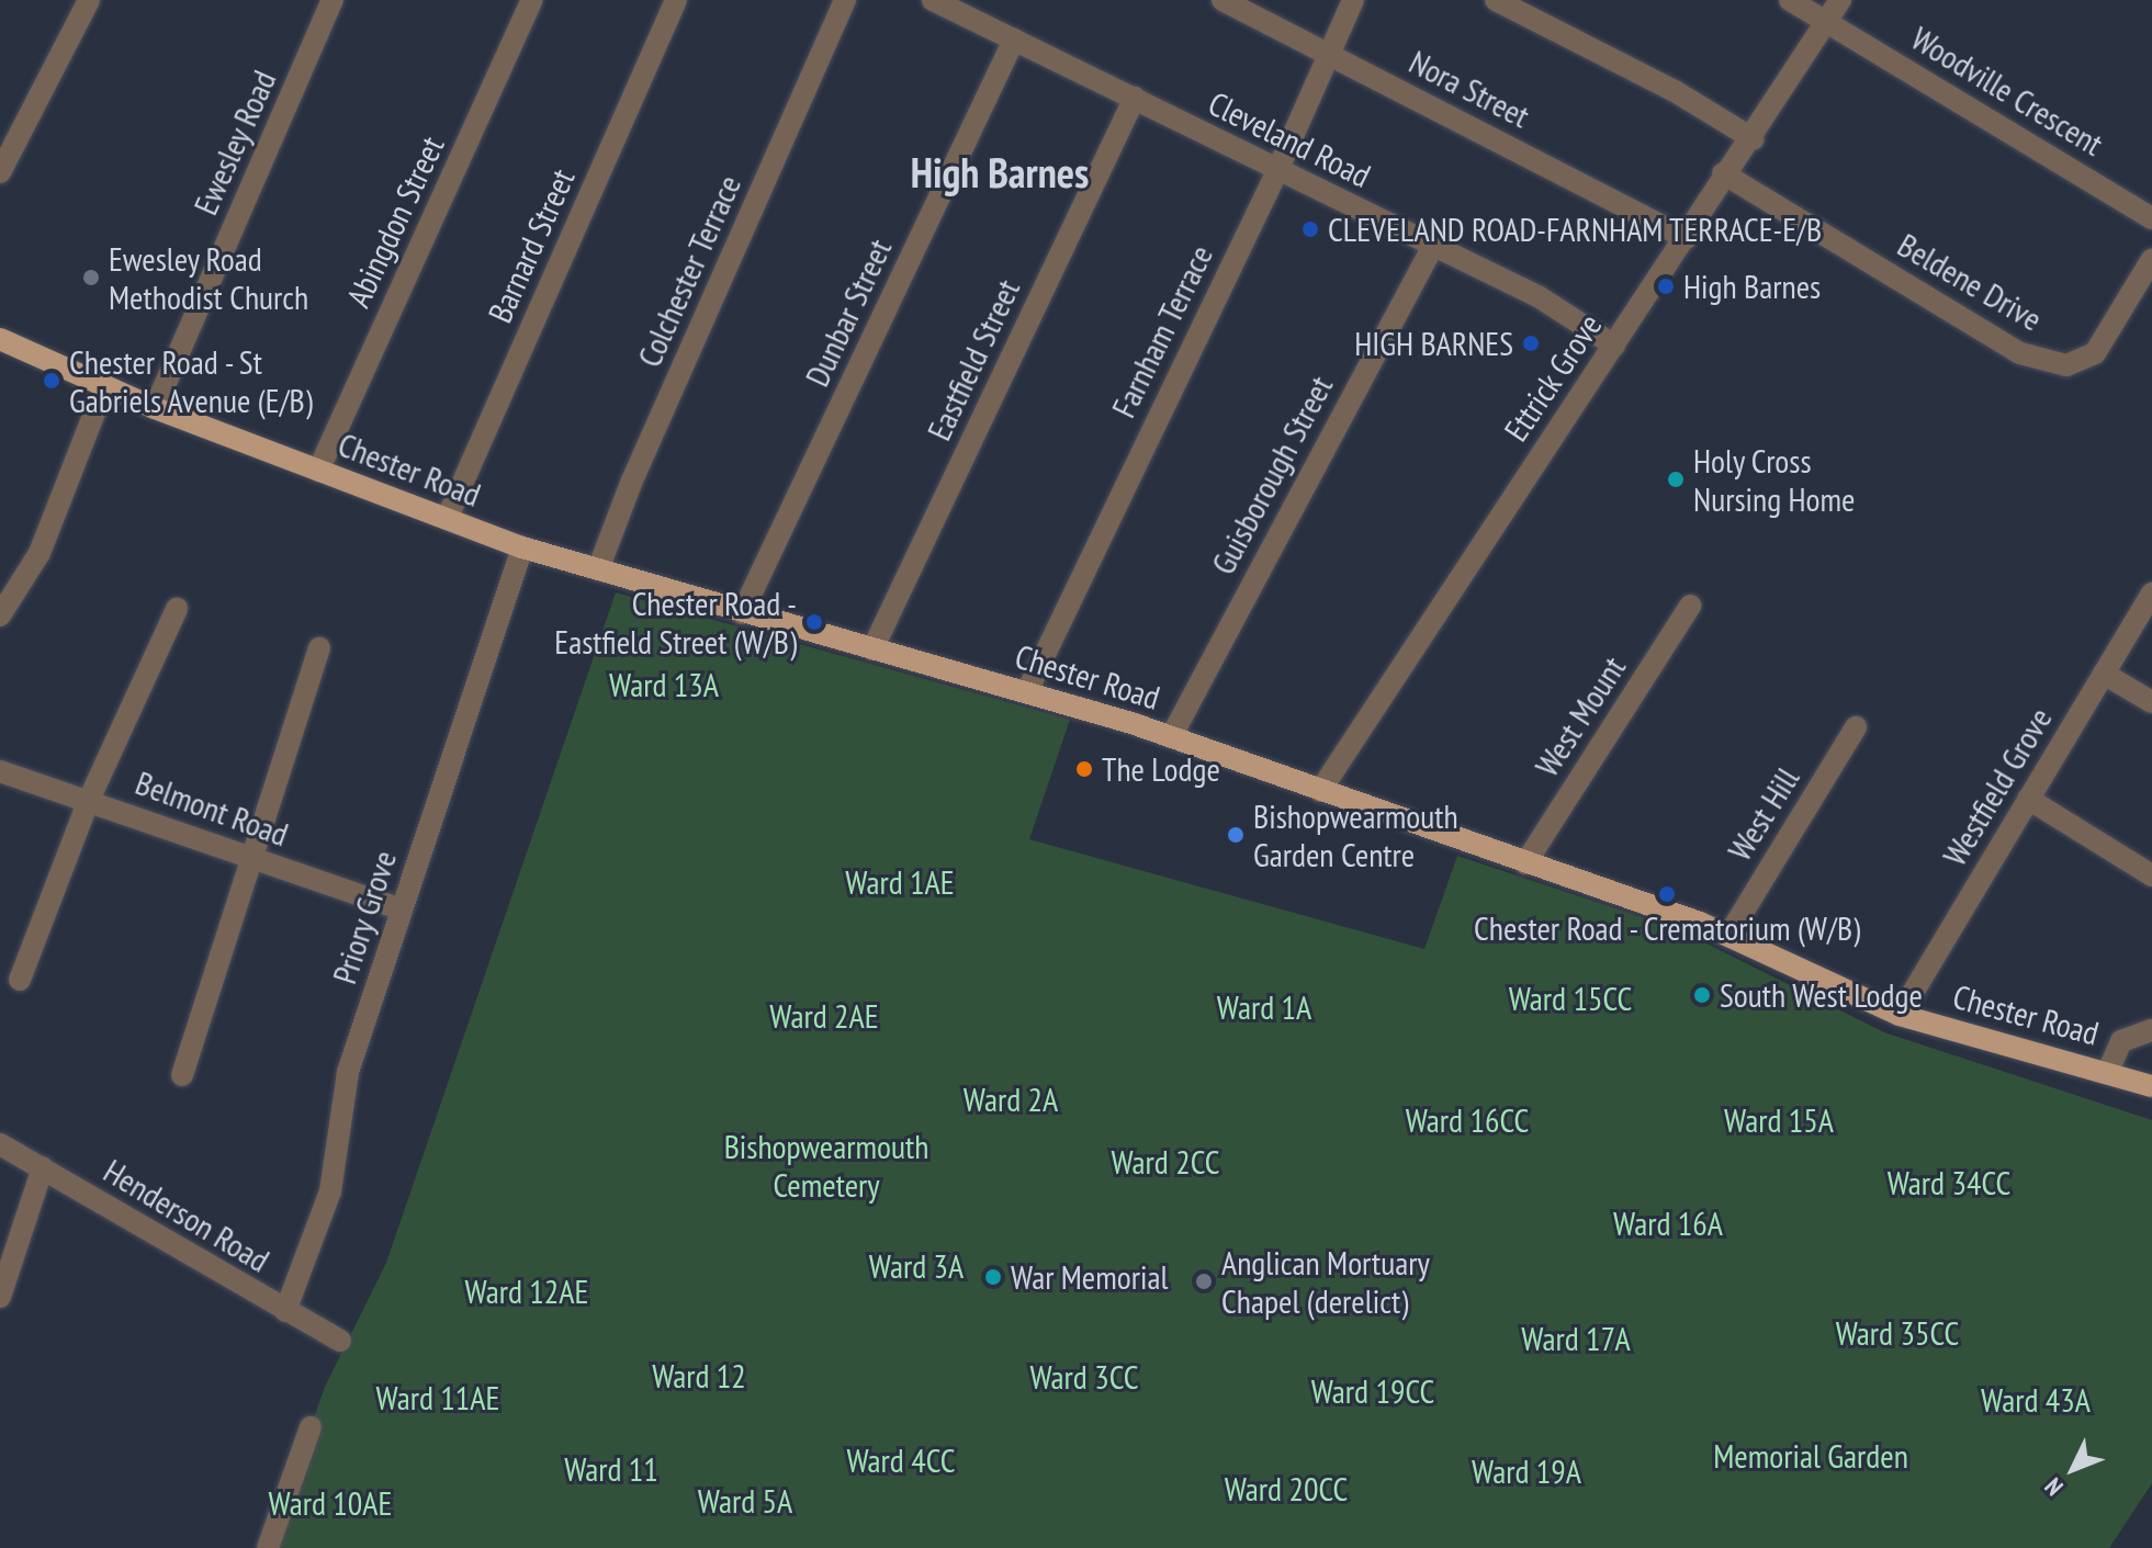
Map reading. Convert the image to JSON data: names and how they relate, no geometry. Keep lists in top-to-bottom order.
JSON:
{
  "streets": {
    "main road": ["Chester Road"],
    "street": [
      "Nora Street",
      "Woodville Crescent",
      "Cleveland Road",
      "Ewesley Road",
      "Abingdon Street",
      "Barnard Street",
      "Colchester Terrace",
      "Beldene Drive",
      "Dunbar Street",
      "Farnham Terrace",
      "Eastfield Street",
      "Ettrick Grove",
      "Guisborough Street",
      "West Mount",
      "Westfield Grove",
      "Belmont Road",
      "West Hill",
      "Priory Grove",
      "Henderson Road"
    ]
  },
  "crossings": [
    ["Nora Street", "Farnham Terrace"],
    ["Nora Street", "Ettrick Grove"],
    ["Woodville Crescent", "Ettrick Grove"],
    ["Cleveland Road", "Dunbar Street"],
    ["Cleveland Road", "Farnham Terrace"],
    ["Cleveland Road", "Eastfield Street"],
    ["Cleveland Road", "Ettrick Grove"],
    ["Cleveland Road", "Guisborough Street"],
    ["Ewesley Road", "Chester Road"],
    ["Abingdon Street", "Chester Road"],
    ["Barnard Street", "Chester Road"],
    ["Colchester Terrace", "Chester Road"],
    ["Beldene Drive", "Ettrick Grove"],
    ["Dunbar Street", "Chester Road"],
    ["Farnham Terrace", "Chester Road"],
    ["Eastfield Street", "Chester Road"],
    ["Ettrick Grove", "Chester Road"],
    ["Chester Road", "Guisborough Street"],
    ["Chester Road", "West Mount"],
    ["Chester Road", "Westfield Grove"],
    ["Chester Road", "West Hill"],
    ["Chester Road", "Priory Grove"],
    ["Belmont Road", "Priory Grove"],
    ["Priory Grove", "Henderson Road"]
  ],
  "districts": ["High Barnes"],
  "parks": [
    "Ward 13A",
    "Ward 1AE",
    "Ward 15CC",
    "Ward 1A",
    "Ward 2AE",
    "Ward 2A",
    "Ward 16CC",
    "Ward 15A",
    "Bishopwearmouth Cemetery",
    "Ward 2CC",
    "Ward 34CC",
    "Ward 16A",
    "Ward 3A",
    "Ward 12AE",
    "Ward 35CC",
    "Ward 17A",
    "Ward 12",
    "Ward 3CC",
    "Ward 19CC",
    "Ward 11AE",
    "Ward 43A",
    "Memorial Garden",
    "Ward 4CC",
    "Ward 11",
    "Ward 19A",
    "Ward 20CC",
    "Ward 5A",
    "Ward 10AE"
  ],
  "places": [
    "CLEVELAND ROAD-FARNHAM TERRACE-E/B",
    "Ewesley Road Methodist Church",
    "High Barnes",
    "HIGH BARNES",
    "Chester Road - St Gabriels Avenue (E/B)",
    "Holy Cross Nursing Home",
    "Chester Road - Eastfield Street (W/B)",
    "The Lodge",
    "Bishopwearmouth Garden Centre",
    "Chester Road - Crematorium (W/B)",
    "South West Lodge",
    "War Memorial",
    "Anglican Mortuary Chapel (derelict)"
  ],
  "north": "bottom left"
}
